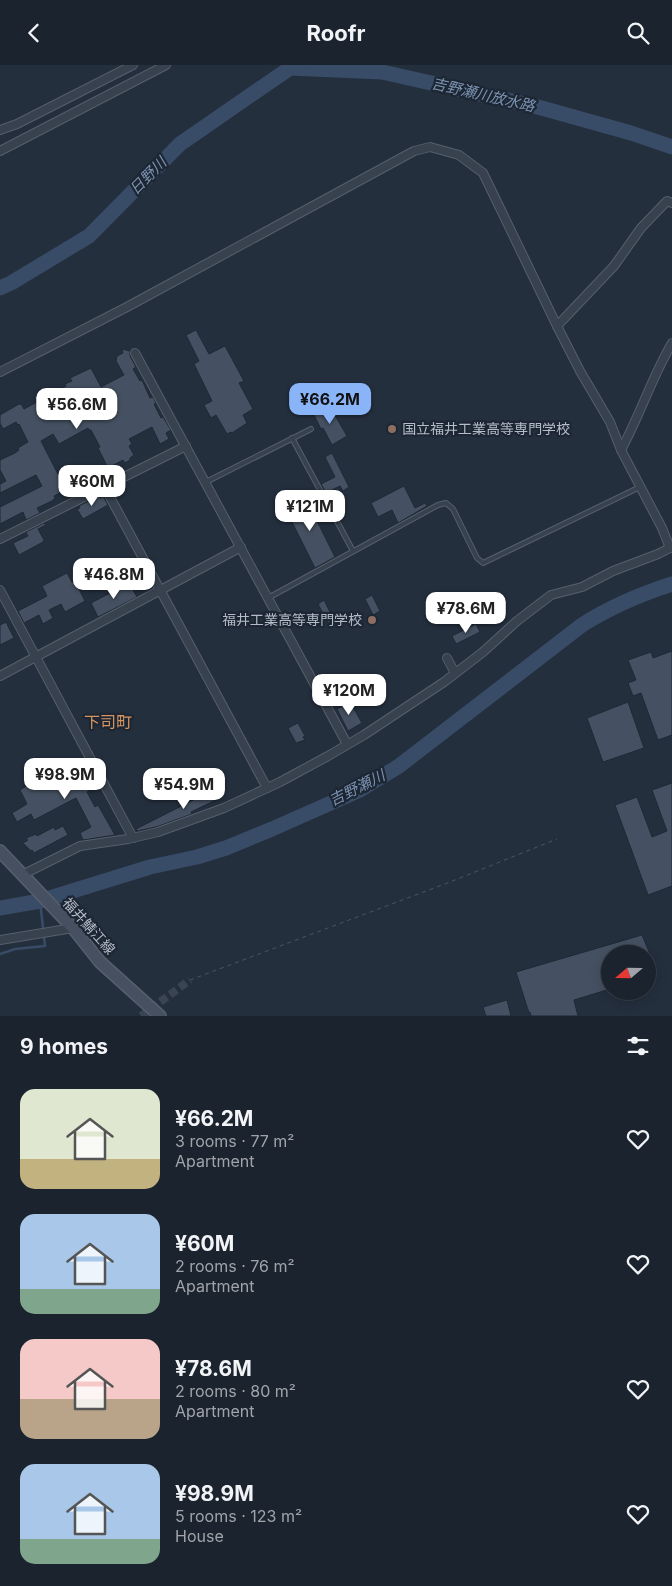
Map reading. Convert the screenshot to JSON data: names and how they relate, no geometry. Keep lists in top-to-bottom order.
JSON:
{
  "streets": {
    "main road": ["福井鯖江線"]
  },
  "districts": ["下司町"],
  "water": ["吉野瀬川放水路", "日野川", "吉野瀬川"],
  "places": ["国立福井工業高等専門学校", "福井工業高等専門学校"],
  "north": "left",
  "page": {
    "header": "Roofr",
    "price": [
      "¥66.2M",
      "¥56.6M",
      "¥60M",
      "¥121M",
      "¥46.8M",
      "¥78.6M",
      "¥120M",
      "¥98.9M",
      "¥54.9M"
    ],
    "heading": "9 homes",
    "list": [
      {
        "name": "¥66.2M",
        "note": "3 rooms · 77 m² · Apartment"
      },
      {
        "name": "¥60M",
        "note": "2 rooms · 76 m² · Apartment"
      },
      {
        "name": "¥78.6M",
        "note": "2 rooms · 80 m² · Apartment"
      },
      {
        "name": "¥98.9M",
        "note": "5 rooms · 123 m² · House"
      }
    ]
  }
}
